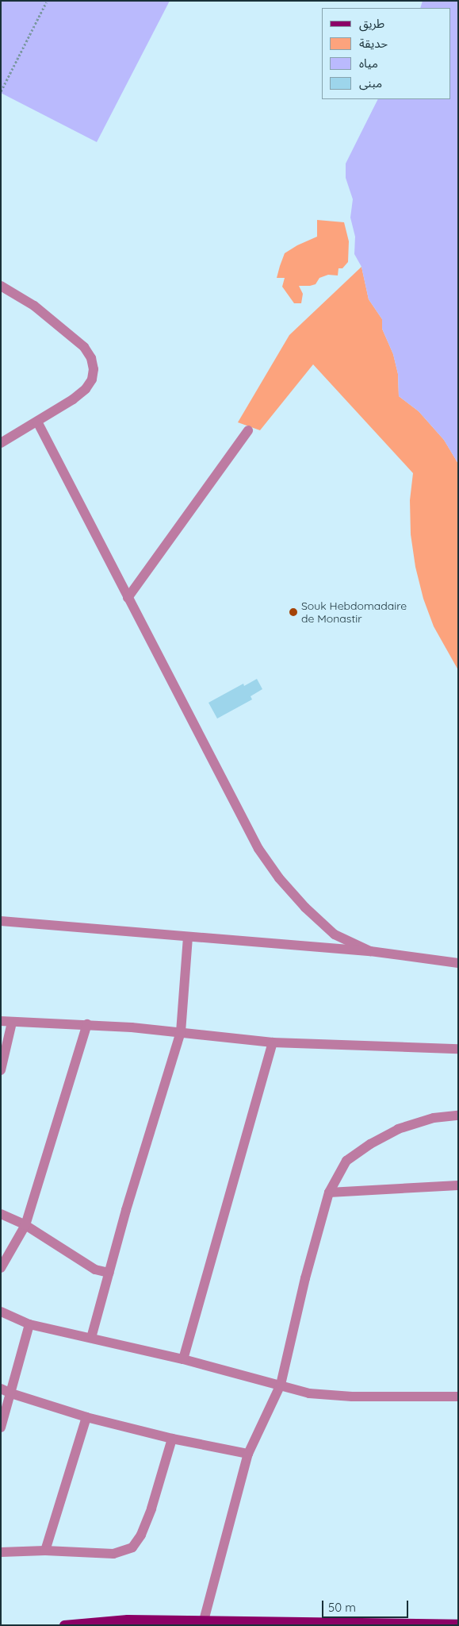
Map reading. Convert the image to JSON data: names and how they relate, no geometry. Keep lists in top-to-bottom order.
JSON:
{
  "places": ["Souk Hebdomadaire de Monastir"],
  "legend": [
    "طريق",
    "حديقة",
    "مياه",
    "مبنى"
  ],
  "scale_bar": "50 m"
}
